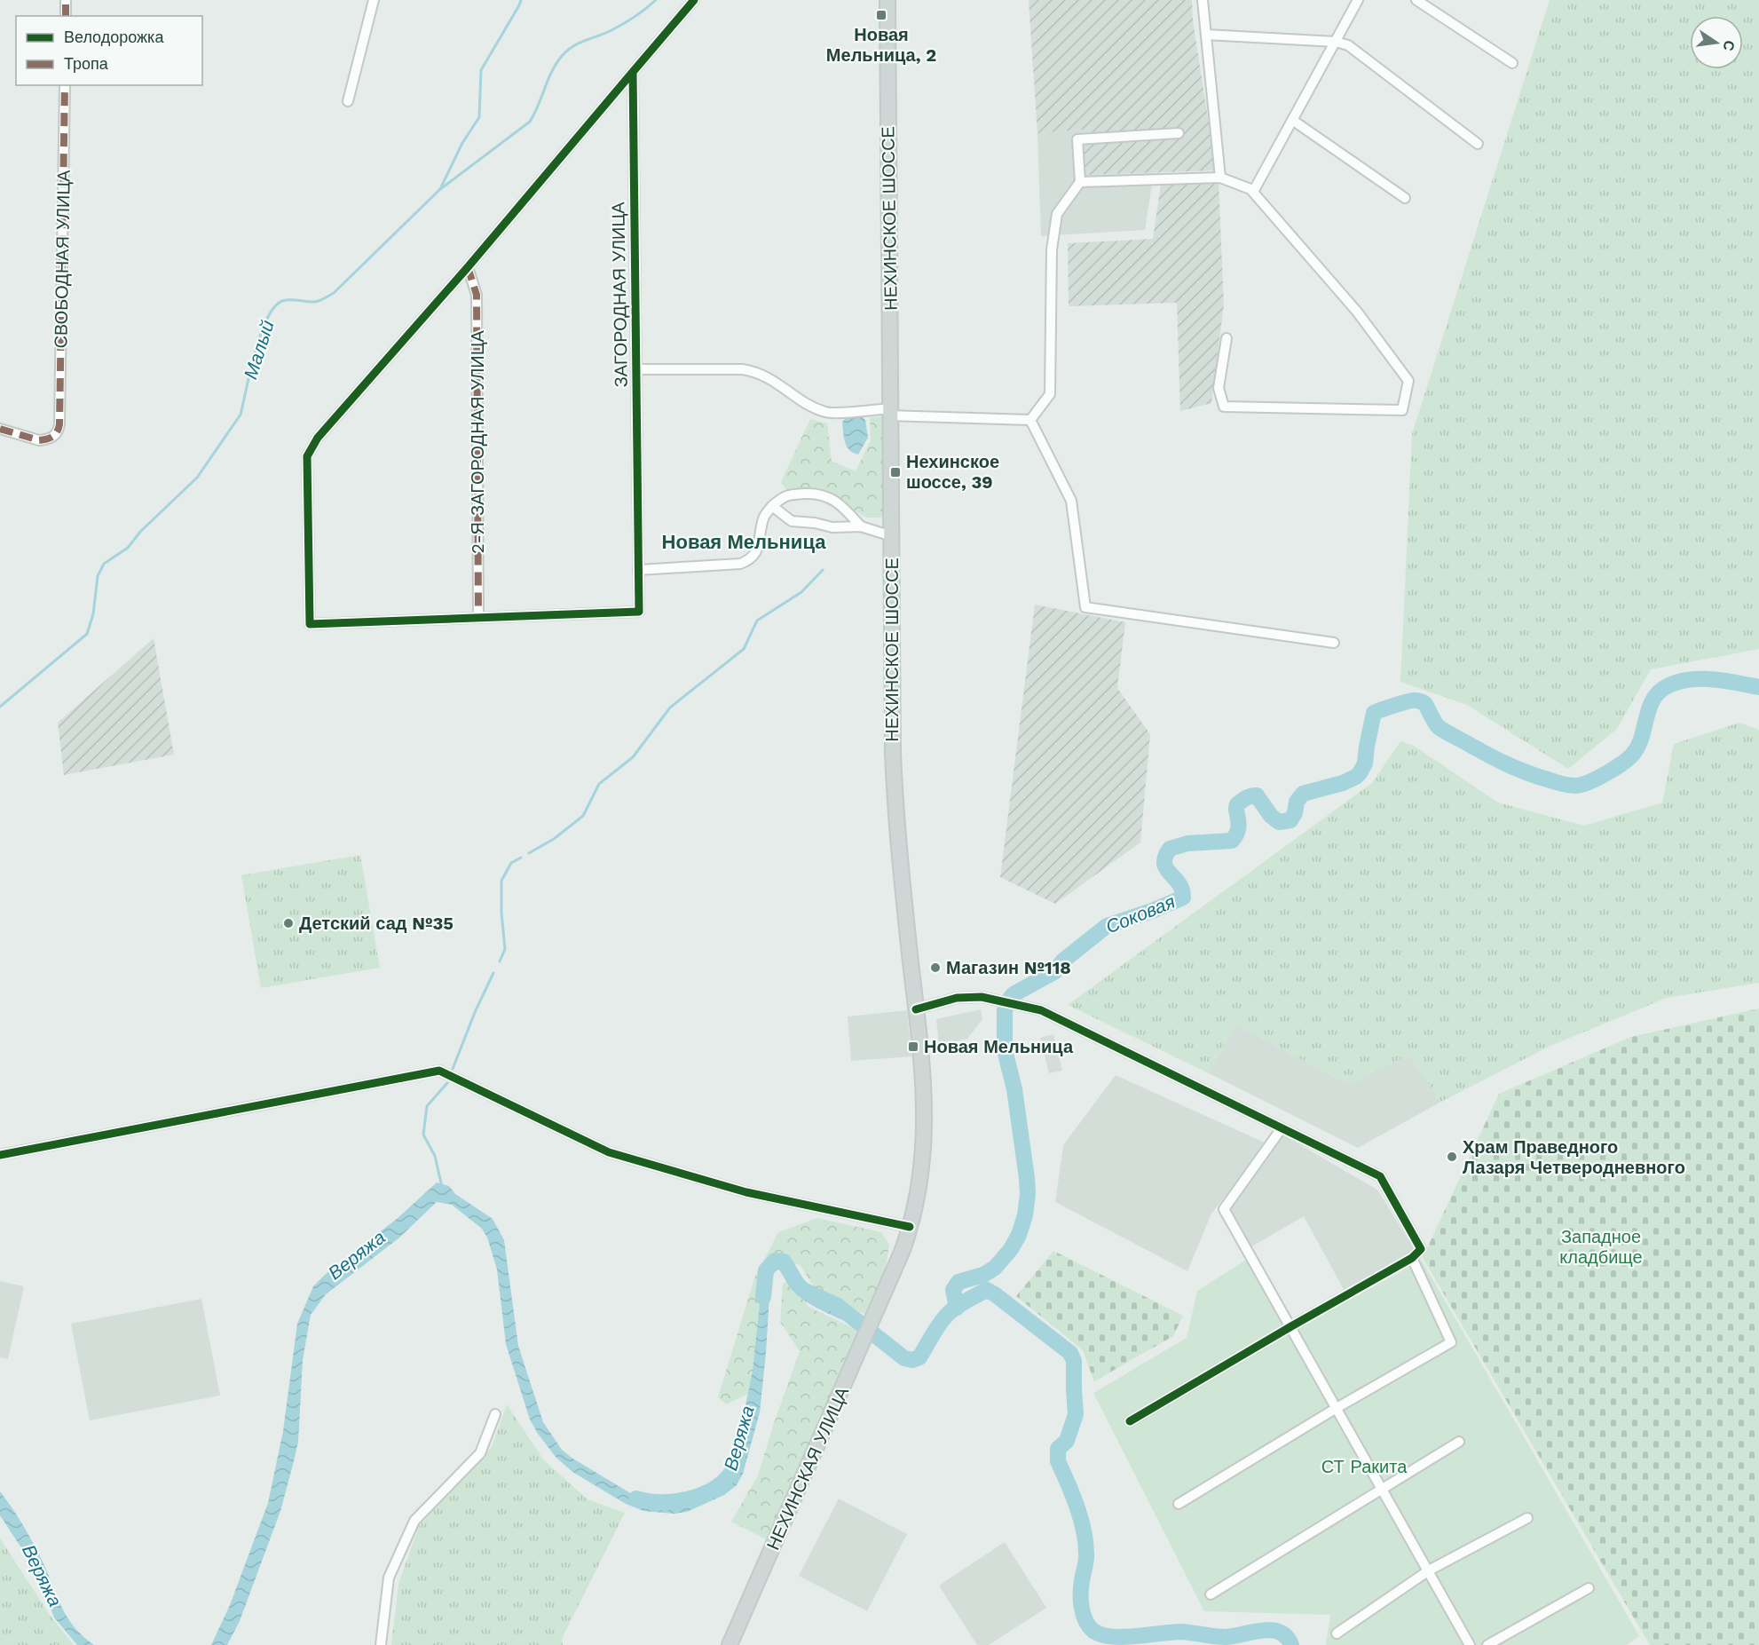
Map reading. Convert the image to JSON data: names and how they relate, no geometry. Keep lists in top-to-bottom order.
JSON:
{
  "streets": {
    "main road": ["НЕХИНСКОЕ ШОССЕ", "НЕХИНСКАЯ УЛИЦА"],
    "street": ["СВОБОДНАЯ УЛИЦА", "ЗАГОРОДНАЯ УЛИЦА", "2-Я ЗАГОРОДНАЯ УЛИЦА"]
  },
  "crossings": [
    ["НЕХИНСКОЕ ШОССЕ", "НЕХИНСКАЯ УЛИЦА"],
    ["ЗАГОРОДНАЯ УЛИЦА", "2-Я ЗАГОРОДНАЯ УЛИЦА"]
  ],
  "districts": ["Новая Мельница"],
  "water": ["Малый", "Соковая", "Веряжа"],
  "parks": ["Западное кладбище", "СТ Ракита"],
  "places": {
    "transit": ["Новая Мельница, 2", "Нехинское шоссе, 39", "Новая Мельница"],
    "other": ["Детский сад №35", "Магазин №118", "Храм Праведного Лазаря Четверодневного"]
  },
  "legend": ["Велодорожка", "Тропа"],
  "north": "right"
}
